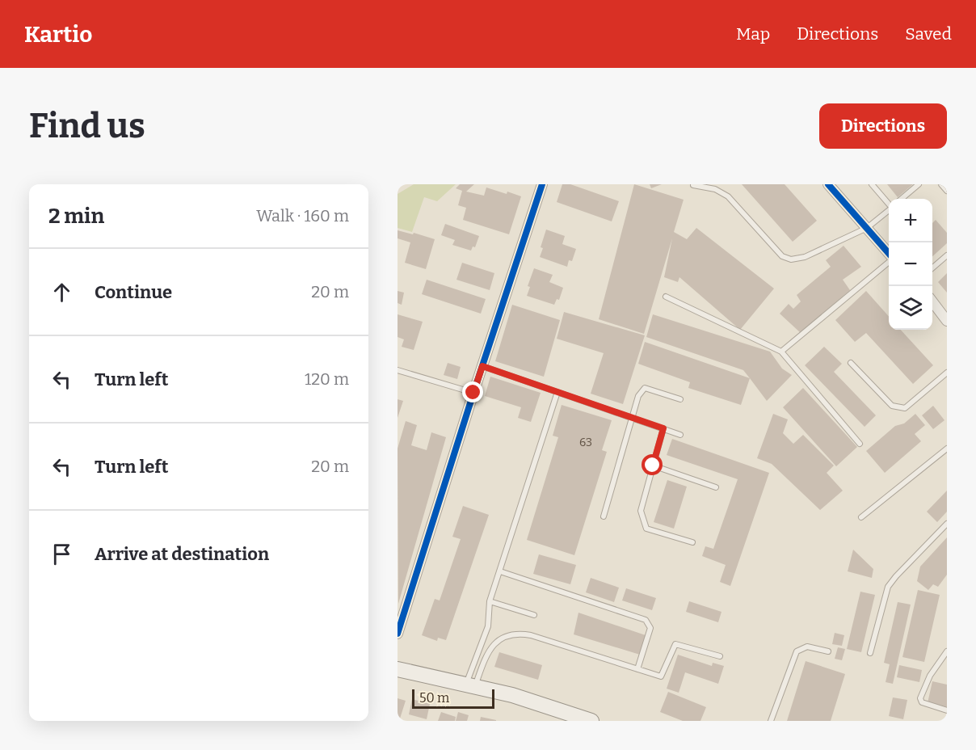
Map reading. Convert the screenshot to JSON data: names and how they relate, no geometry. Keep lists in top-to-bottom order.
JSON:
{
  "house_numbers": ["63"],
  "scale_bar": "50 m",
  "page": {
    "header": "Kartio",
    "nav": ["Map", "Directions", "Saved"],
    "buttons": "Directions",
    "title": "Find us",
    "heading": ["2 min", "Walk · 160 m"],
    "map_buttons": ["+", "−"],
    "list": [
      ["Continue", "20 m"],
      ["Turn left", "120 m"],
      ["Turn left", "20 m"],
      "Arrive at destination"
    ],
    "scale": "50 m"
  }
}
